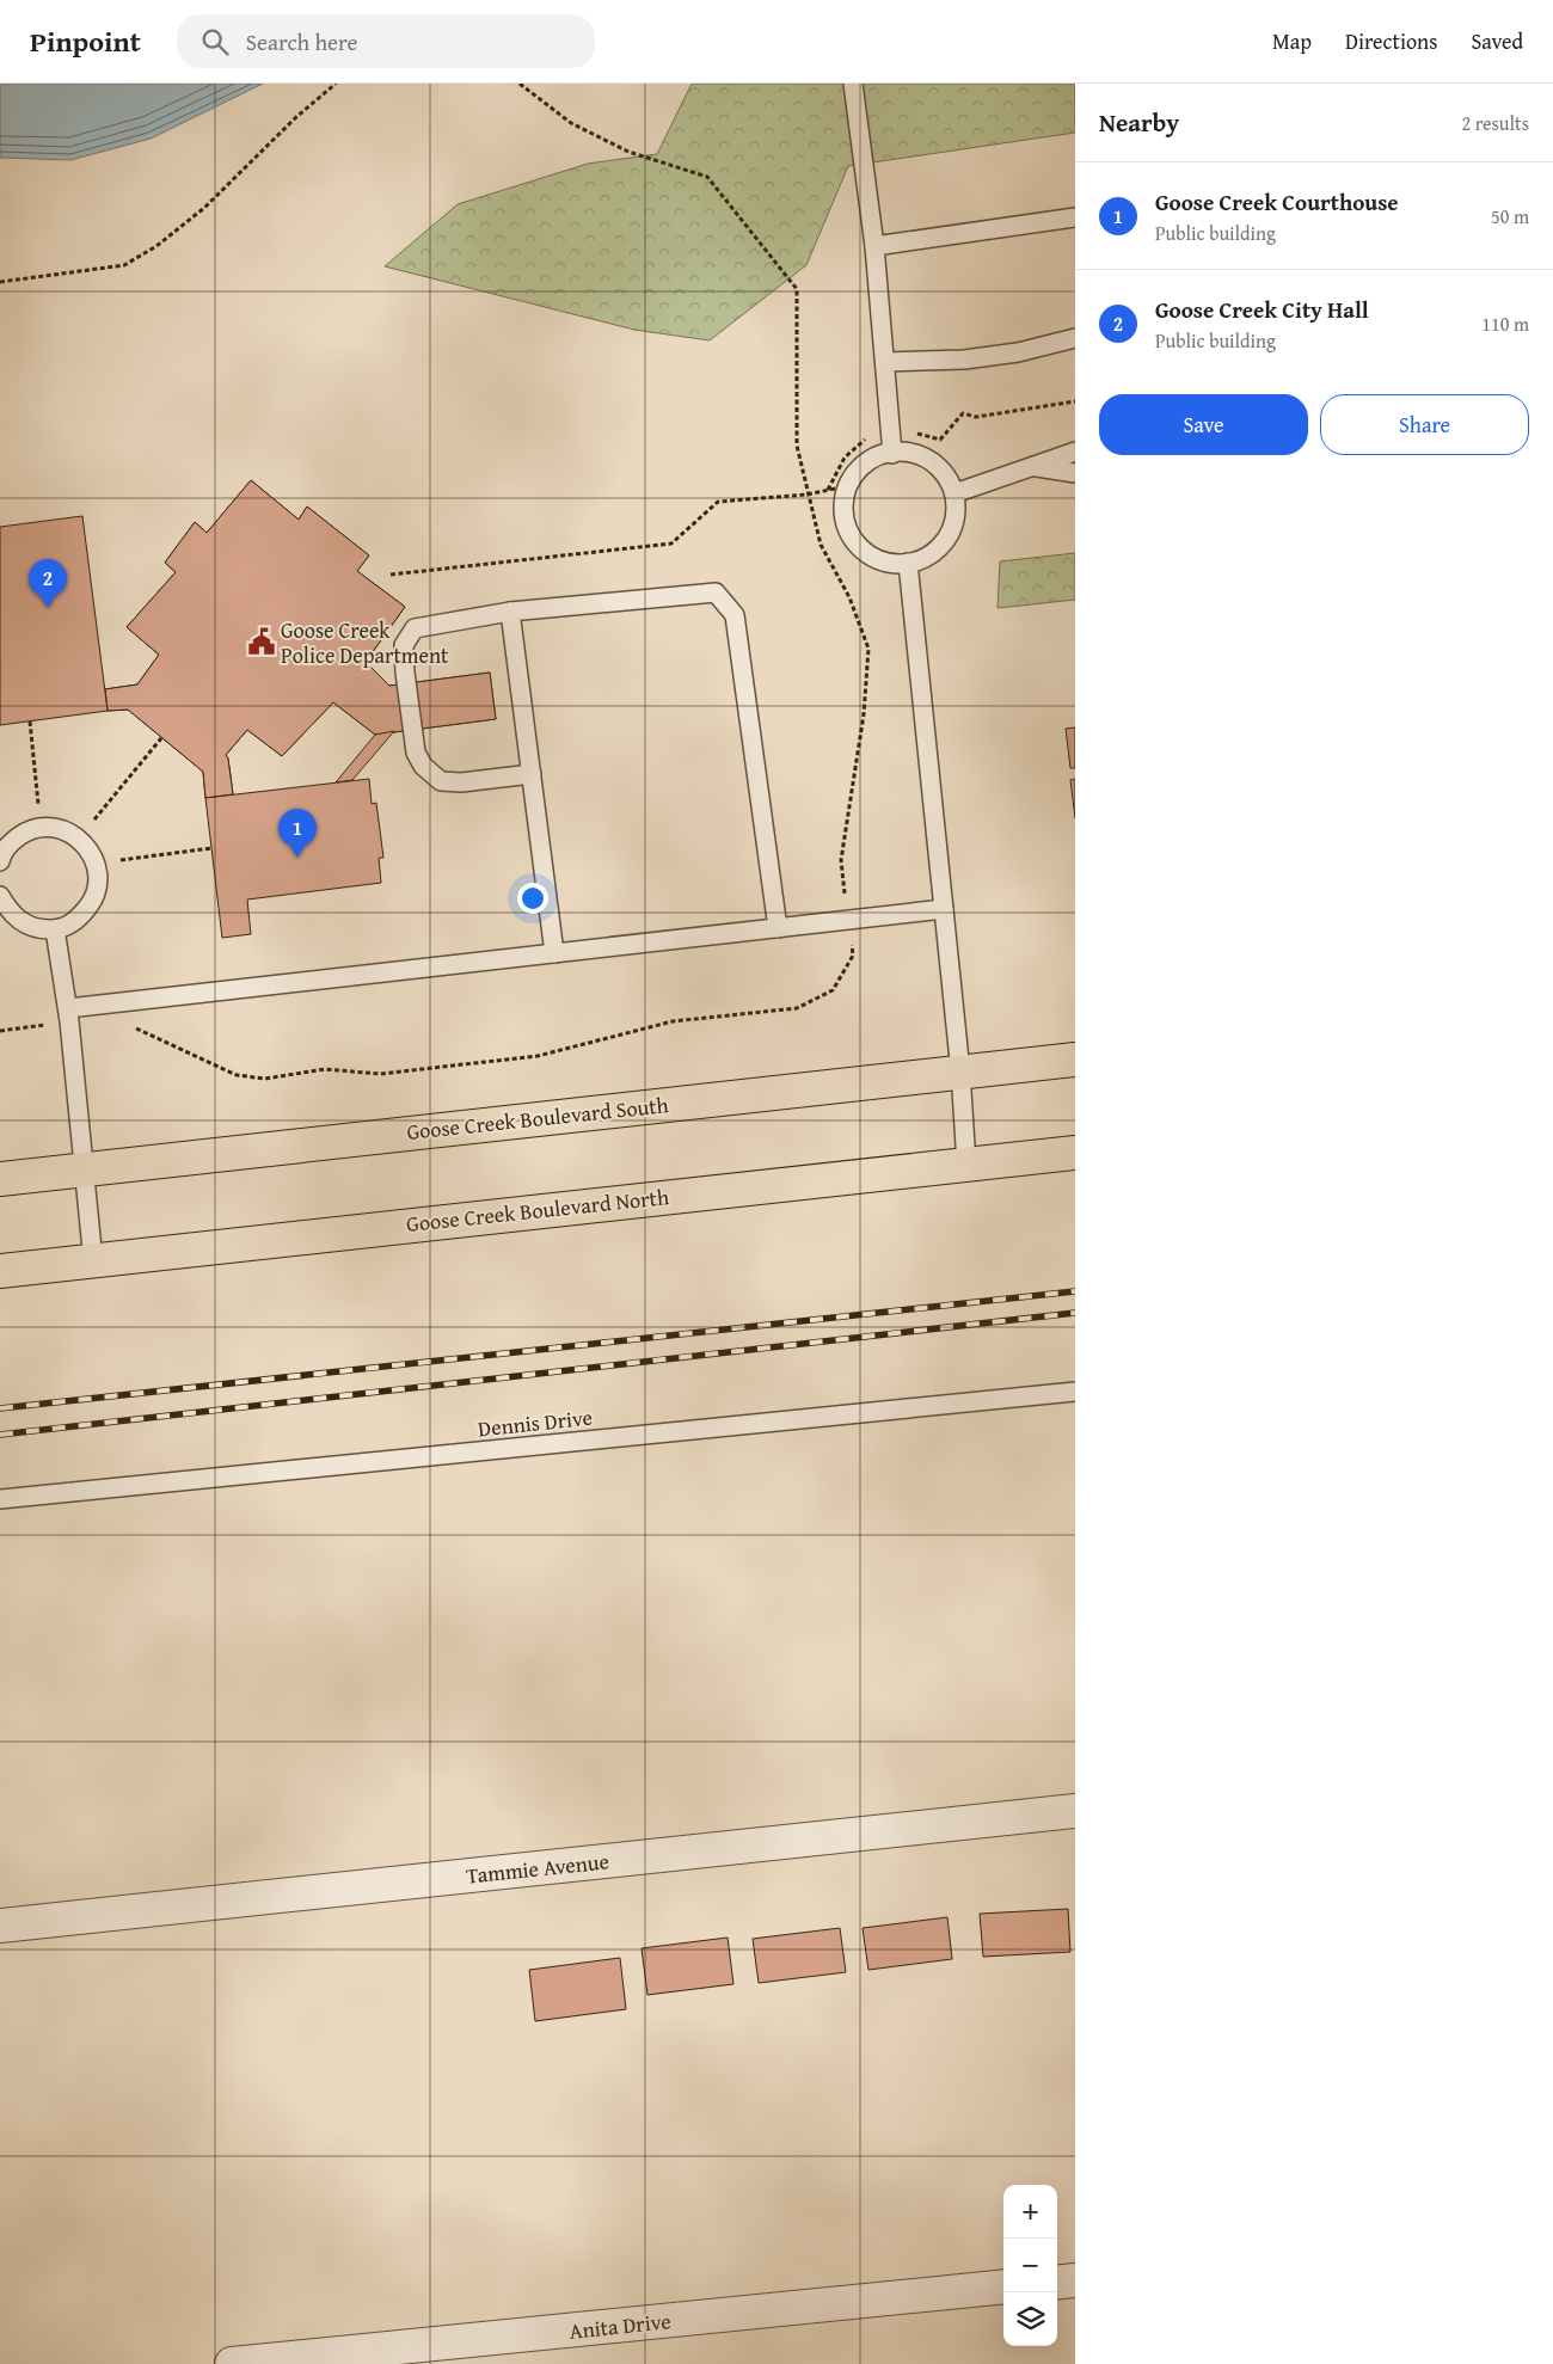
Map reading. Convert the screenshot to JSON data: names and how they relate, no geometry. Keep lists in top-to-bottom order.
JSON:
{
  "streets": {
    "highway": ["Goose Creek Boulevard South", "Goose Creek Boulevard North"],
    "street": ["Tammie Avenue", "Anita Drive"],
    "lane": ["Dennis Drive"]
  },
  "places": {
    "public building": ["Goose Creek Police Department"]
  },
  "page": {
    "header": "Pinpoint",
    "search": "Search here",
    "nav": ["Map", "Directions", "Saved"],
    "heading": ["Nearby", "2 results"],
    "list": [
      {
        "mark": "1",
        "name": "Goose Creek Courthouse",
        "note": "Public building",
        "value": "50 m"
      },
      {
        "mark": "2",
        "name": "Goose Creek City Hall",
        "note": "Public building",
        "value": "110 m"
      }
    ],
    "buttons": ["Save", "Share"],
    "pins": ["2", "1"],
    "map_buttons": ["+", "−"]
  }
}
